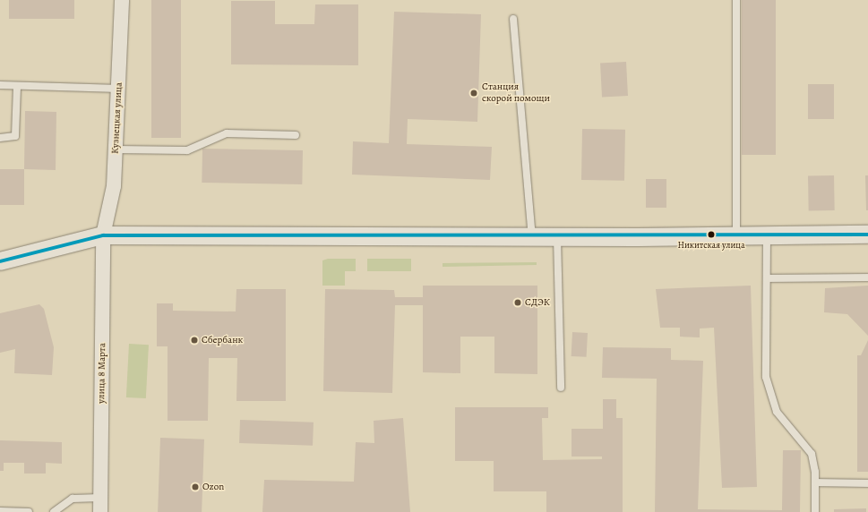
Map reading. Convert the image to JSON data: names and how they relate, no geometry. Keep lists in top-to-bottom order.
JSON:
{
  "streets": {
    "street": ["Кузнецкая улица", "улица 8 Марта"]
  },
  "crossings": [
    ["Кузнецкая улица", "улица 8 Марта"]
  ],
  "places": [
    "Станция скорой помощи",
    "Никитская улица",
    "СДЭК",
    "Сбербанк",
    "Ozon"
  ]
}
